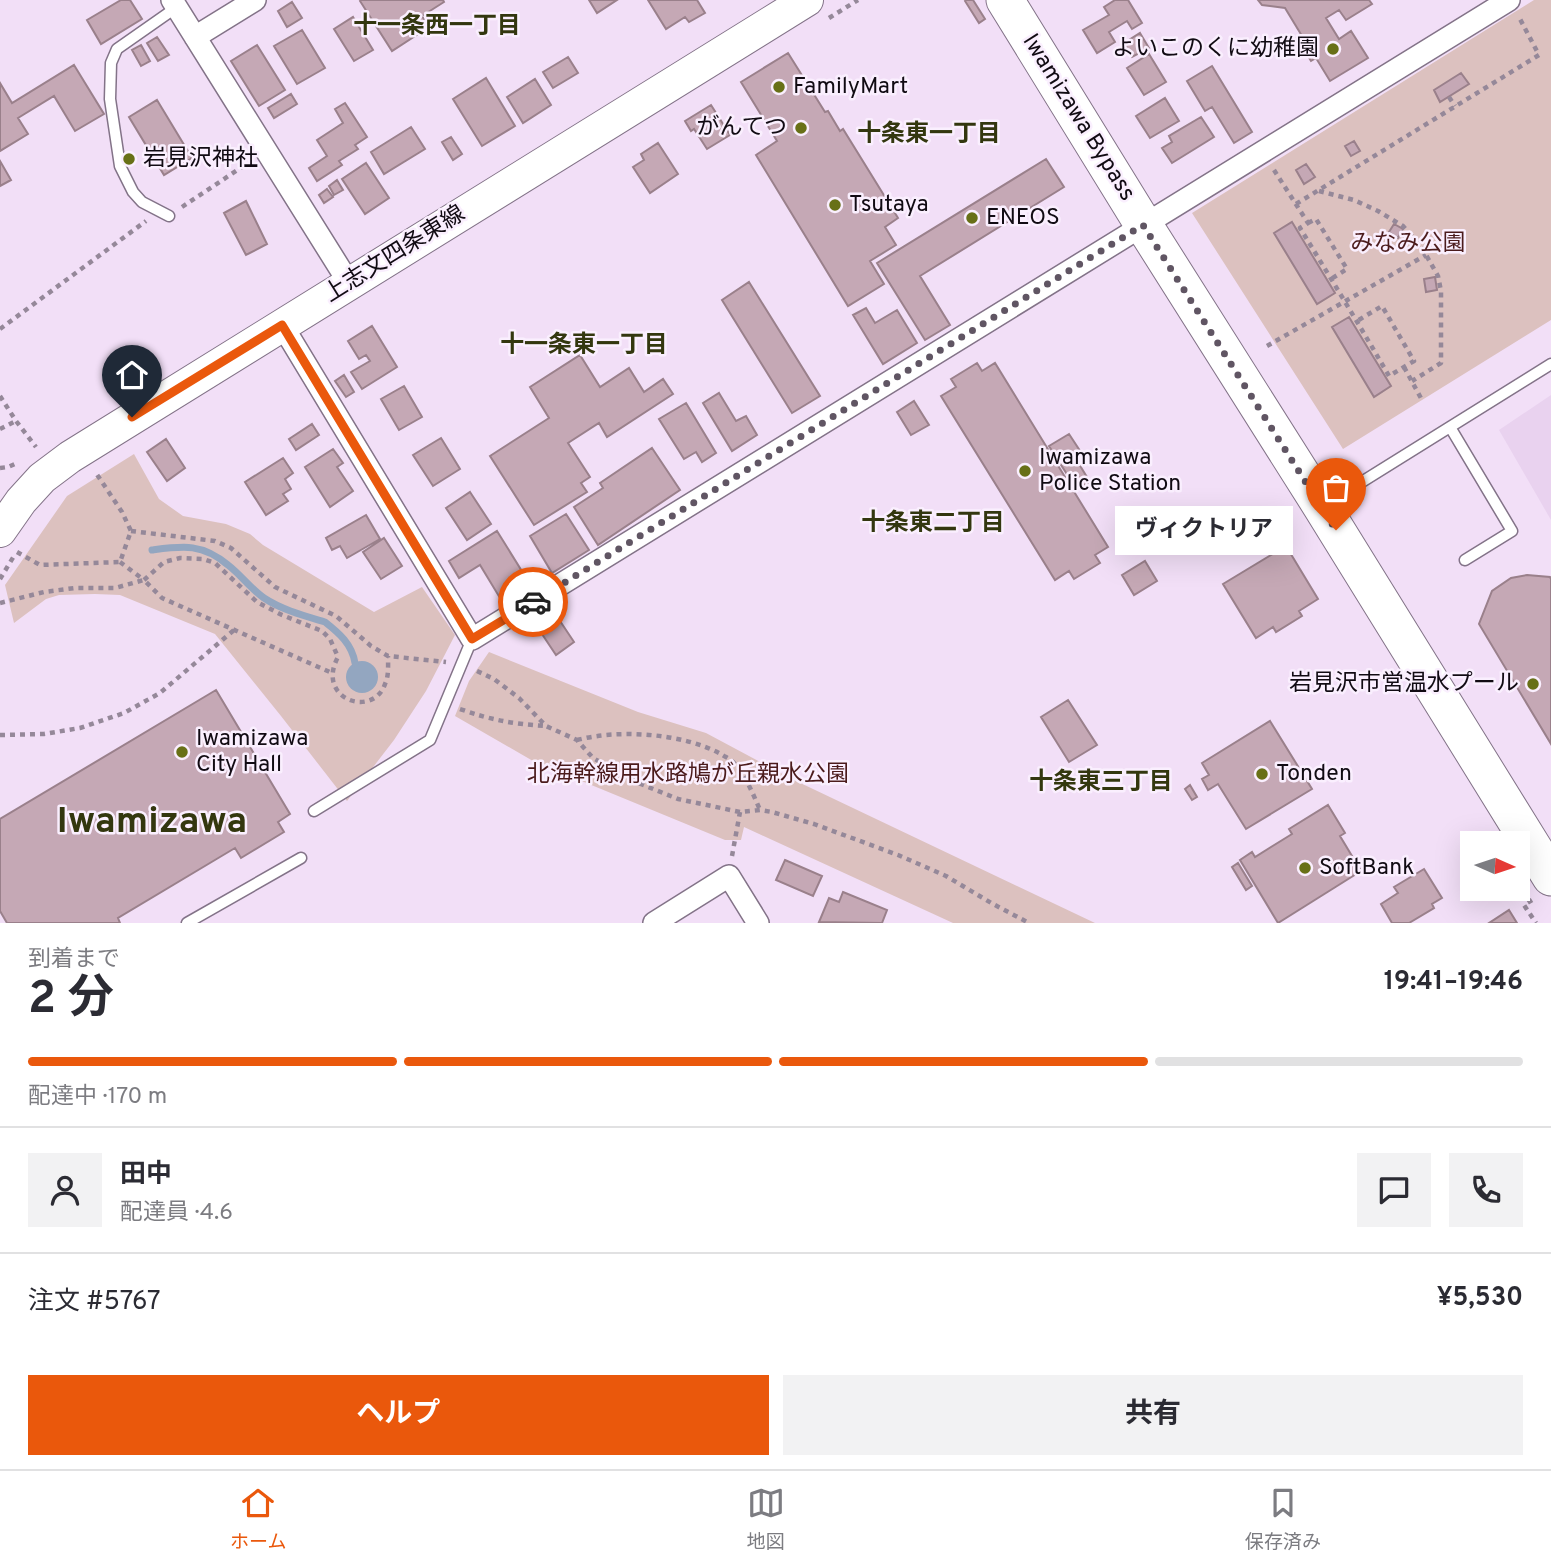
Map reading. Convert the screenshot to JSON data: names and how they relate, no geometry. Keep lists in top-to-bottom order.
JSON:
{
  "streets": {
    "highway": ["Iwamizawa Bypass"],
    "main road": ["上志文四条東線"]
  },
  "districts": [
    "十一条西一丁目",
    "十条東一丁目",
    "十一条東一丁目",
    "十条東二丁目",
    "十条東三丁目",
    "Iwamizawa"
  ],
  "parks": ["みなみ公園", "北海幹線用水路鳩が丘親水公園"],
  "places": [
    "よいこのくに幼稚園",
    "FamilyMart",
    "がんてつ",
    "岩見沢神社",
    "Tsutaya",
    "ENEOS",
    "Iwamizawa Police Station",
    "ヴィクトリア",
    "岩見沢市営温水プール",
    "Iwamizawa City Hall",
    "Tonden",
    "SoftBank"
  ],
  "north": "right",
  "page": {
    "bubble": "ヴィクトリア",
    "heading": ["2 分", "到着まで", "19:41–19:46"],
    "panel": [
      "田中",
      "配達員 · 4.6",
      "注文 #5767",
      "¥5,530"
    ],
    "bar": "配達中 · 170 m",
    "buttons": ["ヘルプ", "共有"],
    "tabs": ["ホーム", "地図", "保存済み"]
  }
}
